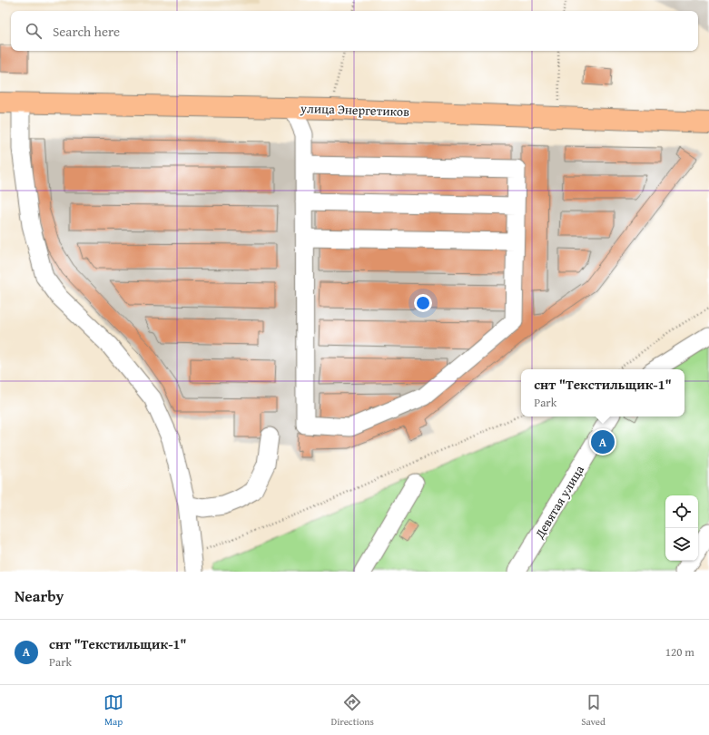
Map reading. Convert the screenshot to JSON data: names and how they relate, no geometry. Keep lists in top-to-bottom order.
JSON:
{
  "streets": {
    "main road": ["улица Энергетиков"],
    "lane": ["Девятая улица"]
  },
  "page": {
    "search": "Search here",
    "popup": ["снт \"Текстильщик-1\"", "Park"],
    "pins": "A",
    "heading": "Nearby",
    "list": [
      {
        "mark": "A",
        "name": "снт \"Текстильщик-1\"",
        "note": "Park",
        "value": "120 m"
      }
    ],
    "nav": ["Map", "Directions", "Saved"]
  }
}
